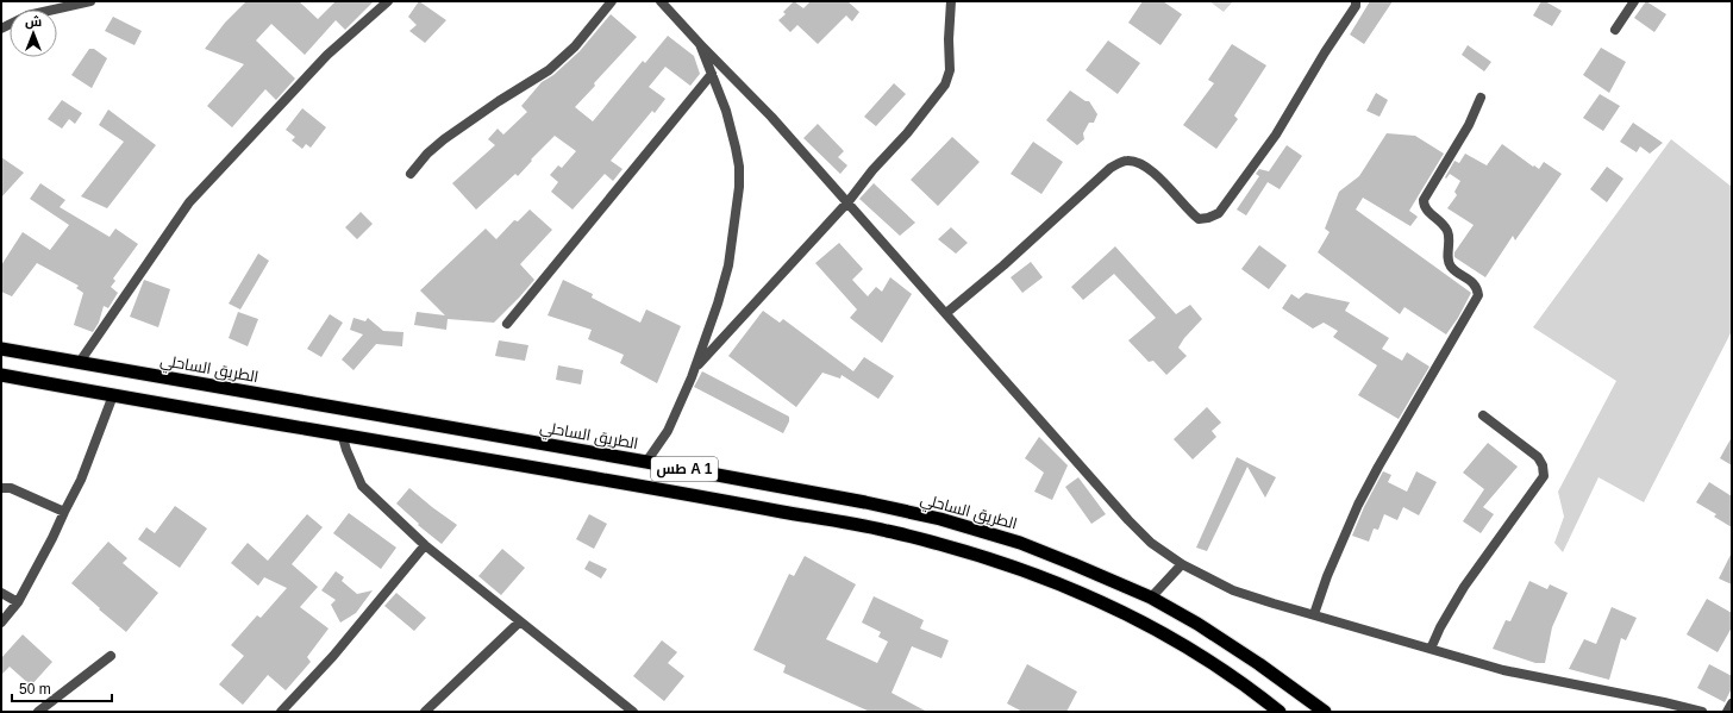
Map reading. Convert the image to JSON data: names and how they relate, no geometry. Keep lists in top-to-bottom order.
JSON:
{
  "streets": {
    "highway": ["الطريق الساحلي", "طس A 1"]
  },
  "scale_bar": "50 m",
  "north": "top"
}
